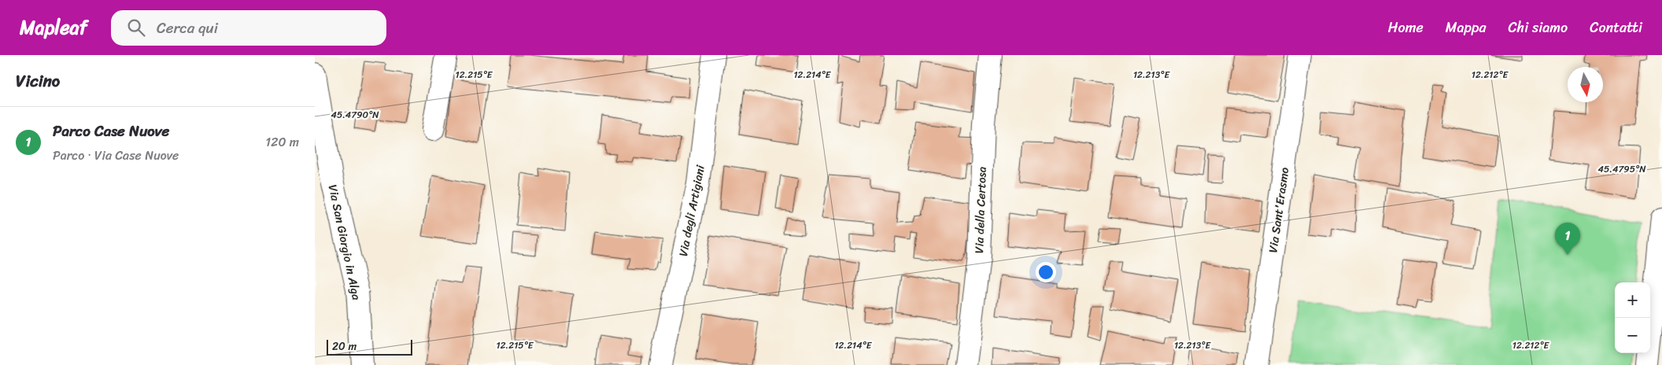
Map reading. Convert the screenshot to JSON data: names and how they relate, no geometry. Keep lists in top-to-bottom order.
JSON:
{
  "streets": {
    "street": [
      "Via della Certosa",
      "Via Sant'Erasmo",
      "Via degli Artigiani",
      "Via San Giorgio in Alga"
    ]
  },
  "scale_bar": "20 m",
  "north": "bottom",
  "page": {
    "header": "Mapleaf",
    "search": "Cerca qui",
    "nav": [
      "Home",
      "Mappa",
      "Chi siamo",
      "Contatti"
    ],
    "heading": "Vicino",
    "list": [
      {
        "mark": "1",
        "name": "Parco Case Nuove",
        "note": "Parco · Via Case Nuove",
        "value": "120 m"
      }
    ],
    "pins": "1",
    "map_buttons": ["+", "−"],
    "scale": "20 m"
  },
  "coordinates": [
    "12.215°E",
    "12.214°E",
    "12.213°E",
    "12.212°E",
    "45.4790°N",
    "45.4795°N"
  ]
}
